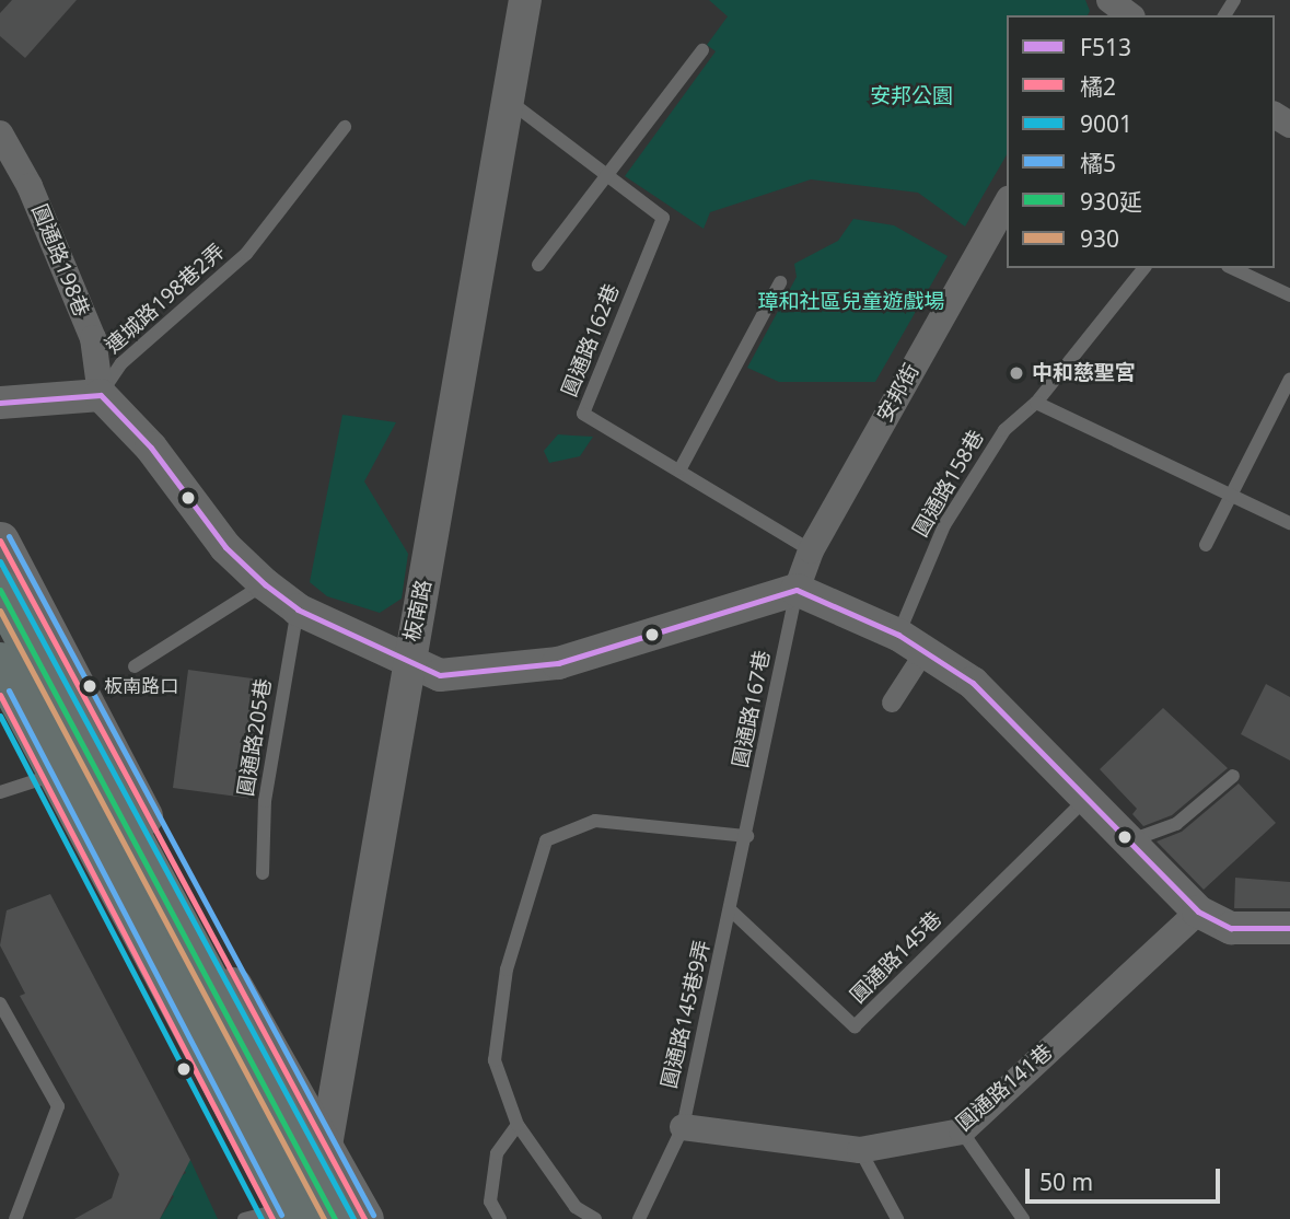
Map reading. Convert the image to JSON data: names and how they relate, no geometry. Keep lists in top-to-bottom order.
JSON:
{
  "streets": {
    "street": [
      "圓通路198巷",
      "安邦街",
      "板南路",
      "圓通路141巷"
    ],
    "lane": [
      "連城路198巷2弄",
      "圓通路162巷",
      "圓通路158巷",
      "圓通路167巷",
      "圓通路205巷",
      "圓通路145巷",
      "圓通路145巷9弄"
    ]
  },
  "crossings": [
    ["圓通路198巷", "連城路198巷2弄"],
    ["圓通路162巷", "安邦街"],
    ["圓通路162巷", "板南路"],
    ["安邦街", "圓通路167巷"],
    ["圓通路167巷", "圓通路145巷"],
    ["圓通路167巷", "圓通路145巷9弄"],
    ["圓通路145巷", "圓通路145巷9弄"],
    ["圓通路145巷9弄", "圓通路141巷"]
  ],
  "parks": ["安邦公園", "璋和社區兒童遊戲場"],
  "places": ["中和慈聖宮", "板南路口"],
  "lines": [
    "transit line F513",
    "transit line 橘5",
    "transit line 橘2",
    "transit line 9001",
    "transit line 930延",
    "transit line 930"
  ],
  "legend": [
    "F513",
    "橘2",
    "9001",
    "橘5",
    "930延",
    "930"
  ],
  "scale_bar": "50 m"
}
